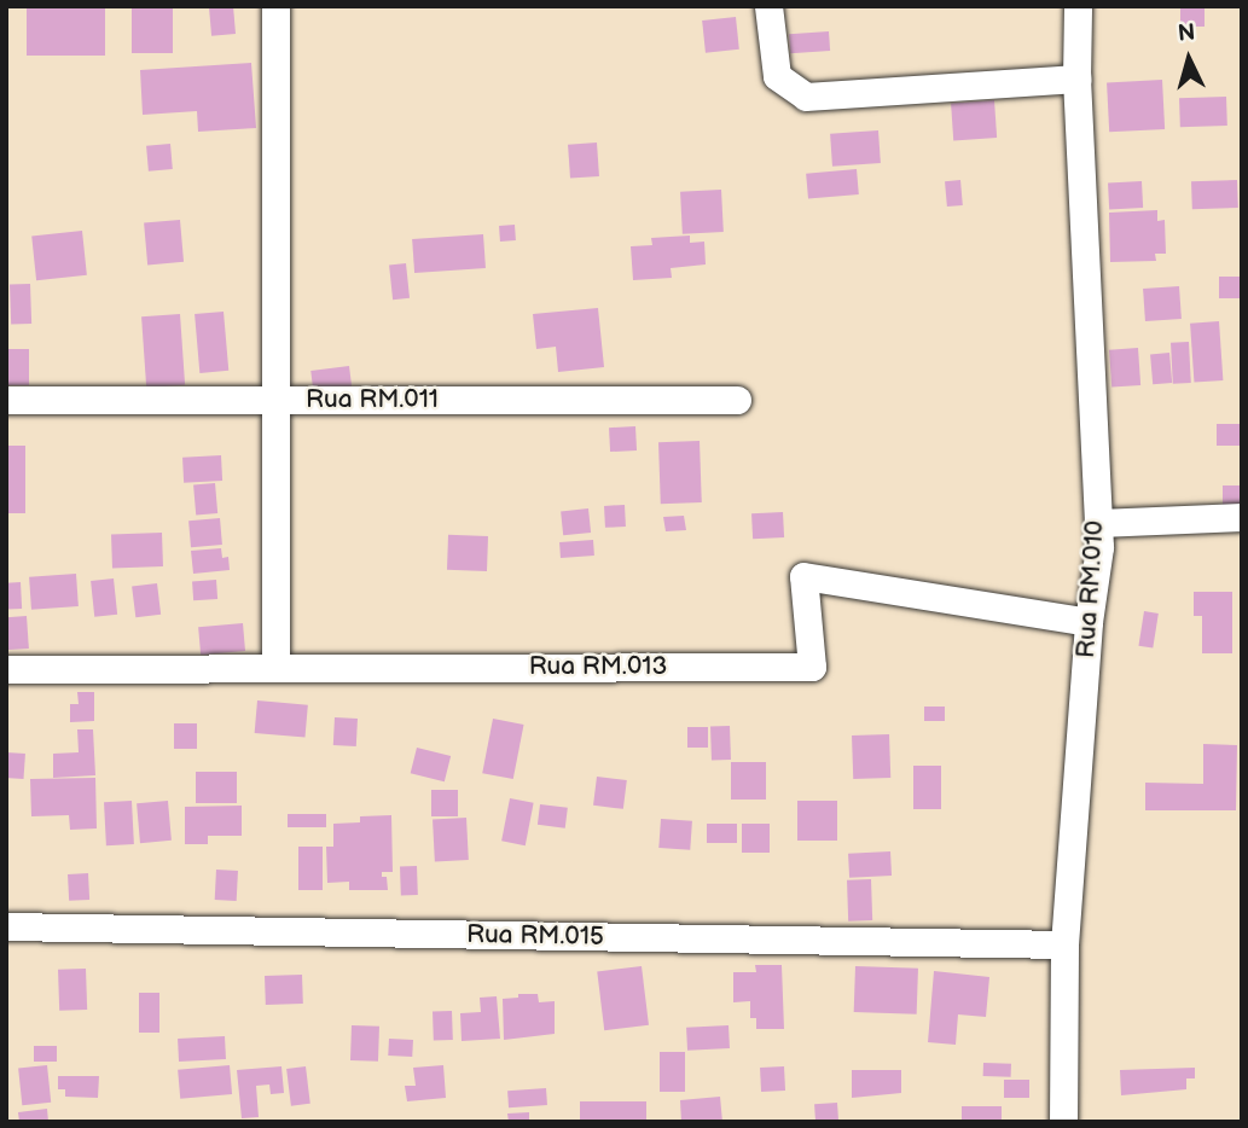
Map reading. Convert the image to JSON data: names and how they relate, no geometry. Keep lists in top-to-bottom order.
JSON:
{
  "streets": {
    "street": [
      "Rua RM.011",
      "Rua RM.010",
      "Rua RM.013",
      "Rua RM.015"
    ]
  },
  "crossings": [
    ["Rua RM.010", "Rua RM.013"],
    ["Rua RM.010", "Rua RM.015"]
  ],
  "north": "top"
}
